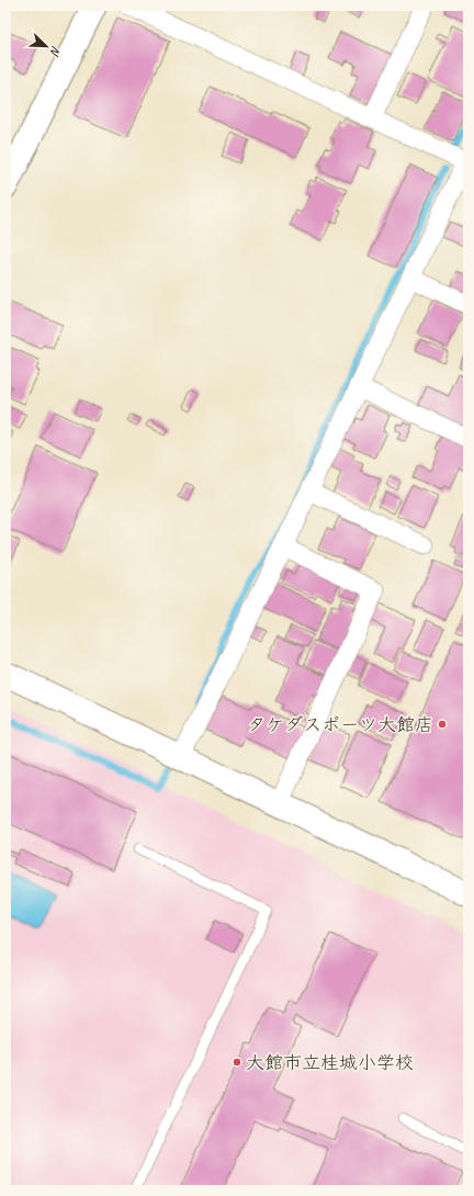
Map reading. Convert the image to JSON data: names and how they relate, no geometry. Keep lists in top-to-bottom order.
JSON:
{
  "places": ["タケダスポーツ大館店", "大館市立桂城小学校"],
  "north": "bottom right"
}
